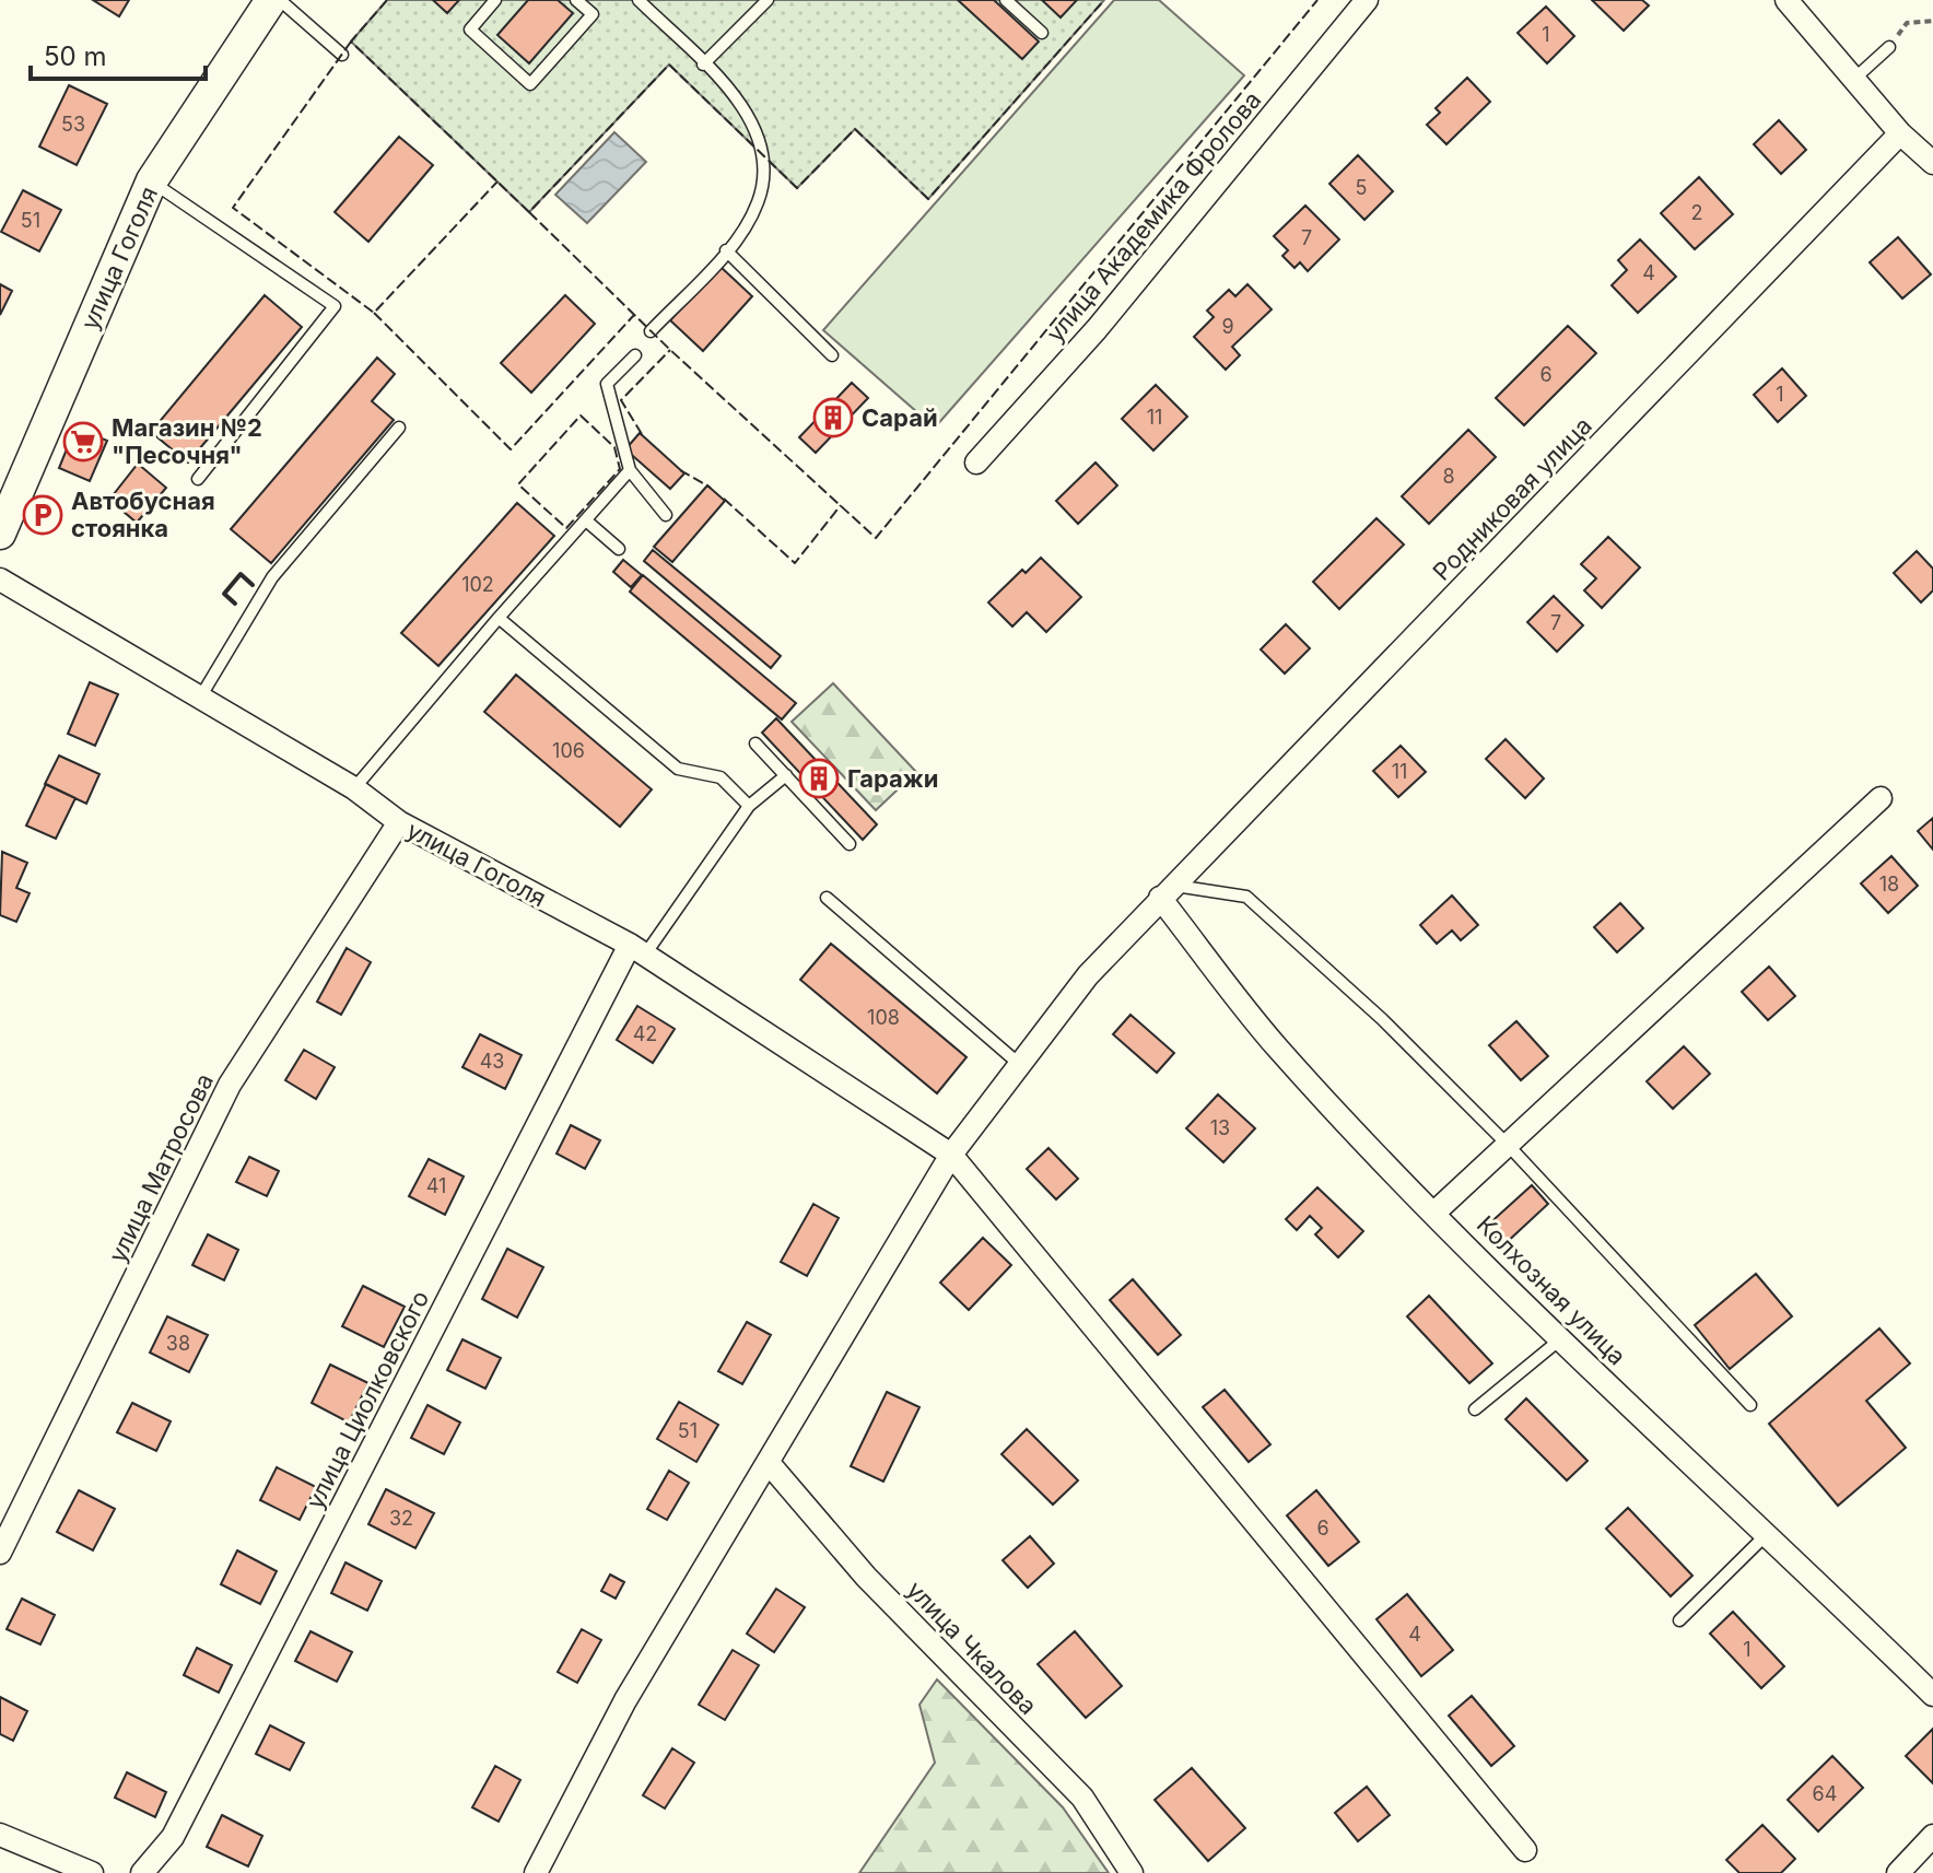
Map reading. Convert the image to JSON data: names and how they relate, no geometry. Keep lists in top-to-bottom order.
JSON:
{
  "streets": {
    "main road": ["улица Гоголя"],
    "street": [
      "улица Академика Фролова",
      "Родниковая улица",
      "улица Матросова",
      "Колхозная улица",
      "улица Циолковского",
      "улица Чкалова"
    ]
  },
  "crossings": [
    ["улица Гоголя", "Родниковая улица"],
    ["улица Гоголя", "улица Матросова"],
    ["улица Гоголя", "улица Циолковского"],
    ["Родниковая улица", "Колхозная улица"]
  ],
  "places": {
    "building": ["Сарай", "Гаражи"],
    "supermarket": ["Магазин №2 \"Песочня\""],
    "parking": ["Автобусная стоянка"]
  },
  "house_numbers": [
    "1",
    "53",
    "5",
    "2",
    "51",
    "7",
    "4",
    "9",
    "6",
    "1",
    "11",
    "8",
    "102",
    "7",
    "106",
    "11",
    "18",
    "108",
    "42",
    "43",
    "13",
    "41",
    "38",
    "51",
    "32",
    "6",
    "4",
    "1",
    "64"
  ],
  "scale_bar": "50 m"
}
